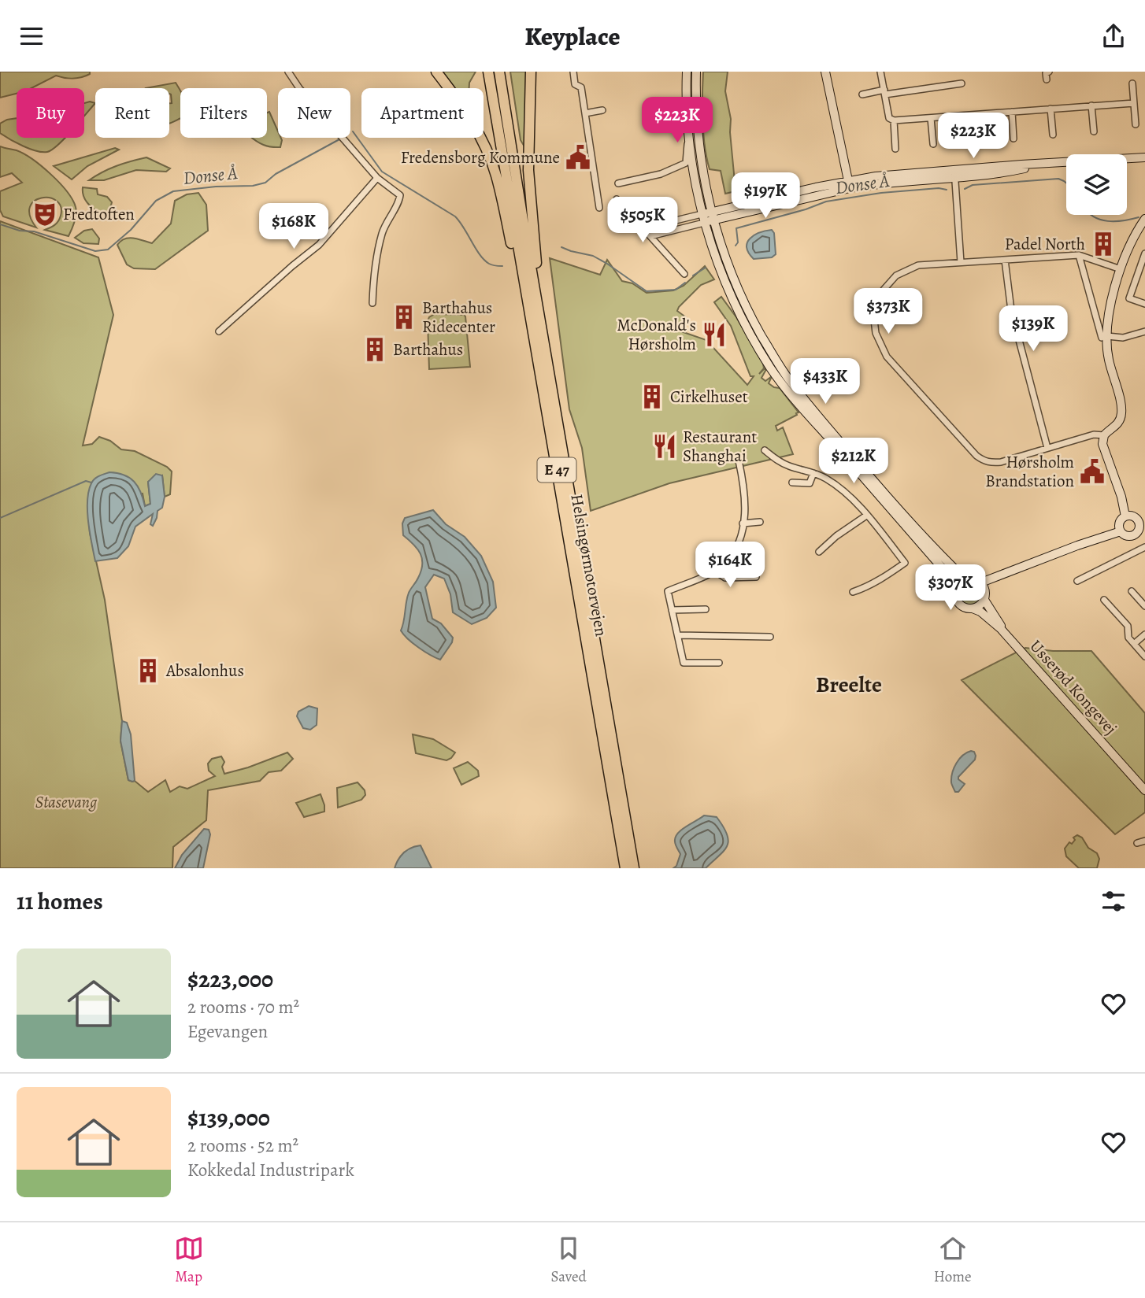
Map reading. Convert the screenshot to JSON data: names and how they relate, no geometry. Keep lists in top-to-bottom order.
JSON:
{
  "streets": {
    "highway": ["E 47", "Helsingørmotorvejen"],
    "main road": ["Usserød Kongevej"]
  },
  "districts": ["Breelte"],
  "water": ["Donse Å"],
  "parks": ["Stasevang"],
  "places": {
    "public building": ["Fredensborg Kommune", "Hørsholm Brandstation"],
    "theatre": ["Fredtoften"],
    "building": [
      "Padel North",
      "Barthahus Ridecenter",
      "Barthahus",
      "Cirkelhuset",
      "Absalonhus"
    ],
    "restaurant": ["McDonald's Hørsholm", "Restaurant Shanghai"]
  },
  "page": {
    "header": "Keyplace",
    "chip": [
      "Buy",
      "Rent",
      "Filters",
      "New",
      "Apartment"
    ],
    "price": [
      "$223K",
      "$223K",
      "$197K",
      "$505K",
      "$168K",
      "$373K",
      "$139K",
      "$433K",
      "$212K",
      "$164K",
      "$307K"
    ],
    "heading": "11 homes",
    "list": [
      {
        "name": "$223,000",
        "note": "2 rooms · 70 m² · Egevangen"
      },
      {
        "name": "$139,000",
        "note": "2 rooms · 52 m² · Kokkedal Industripark"
      }
    ],
    "tabs": ["Map", "Saved", "Home"]
  }
}
